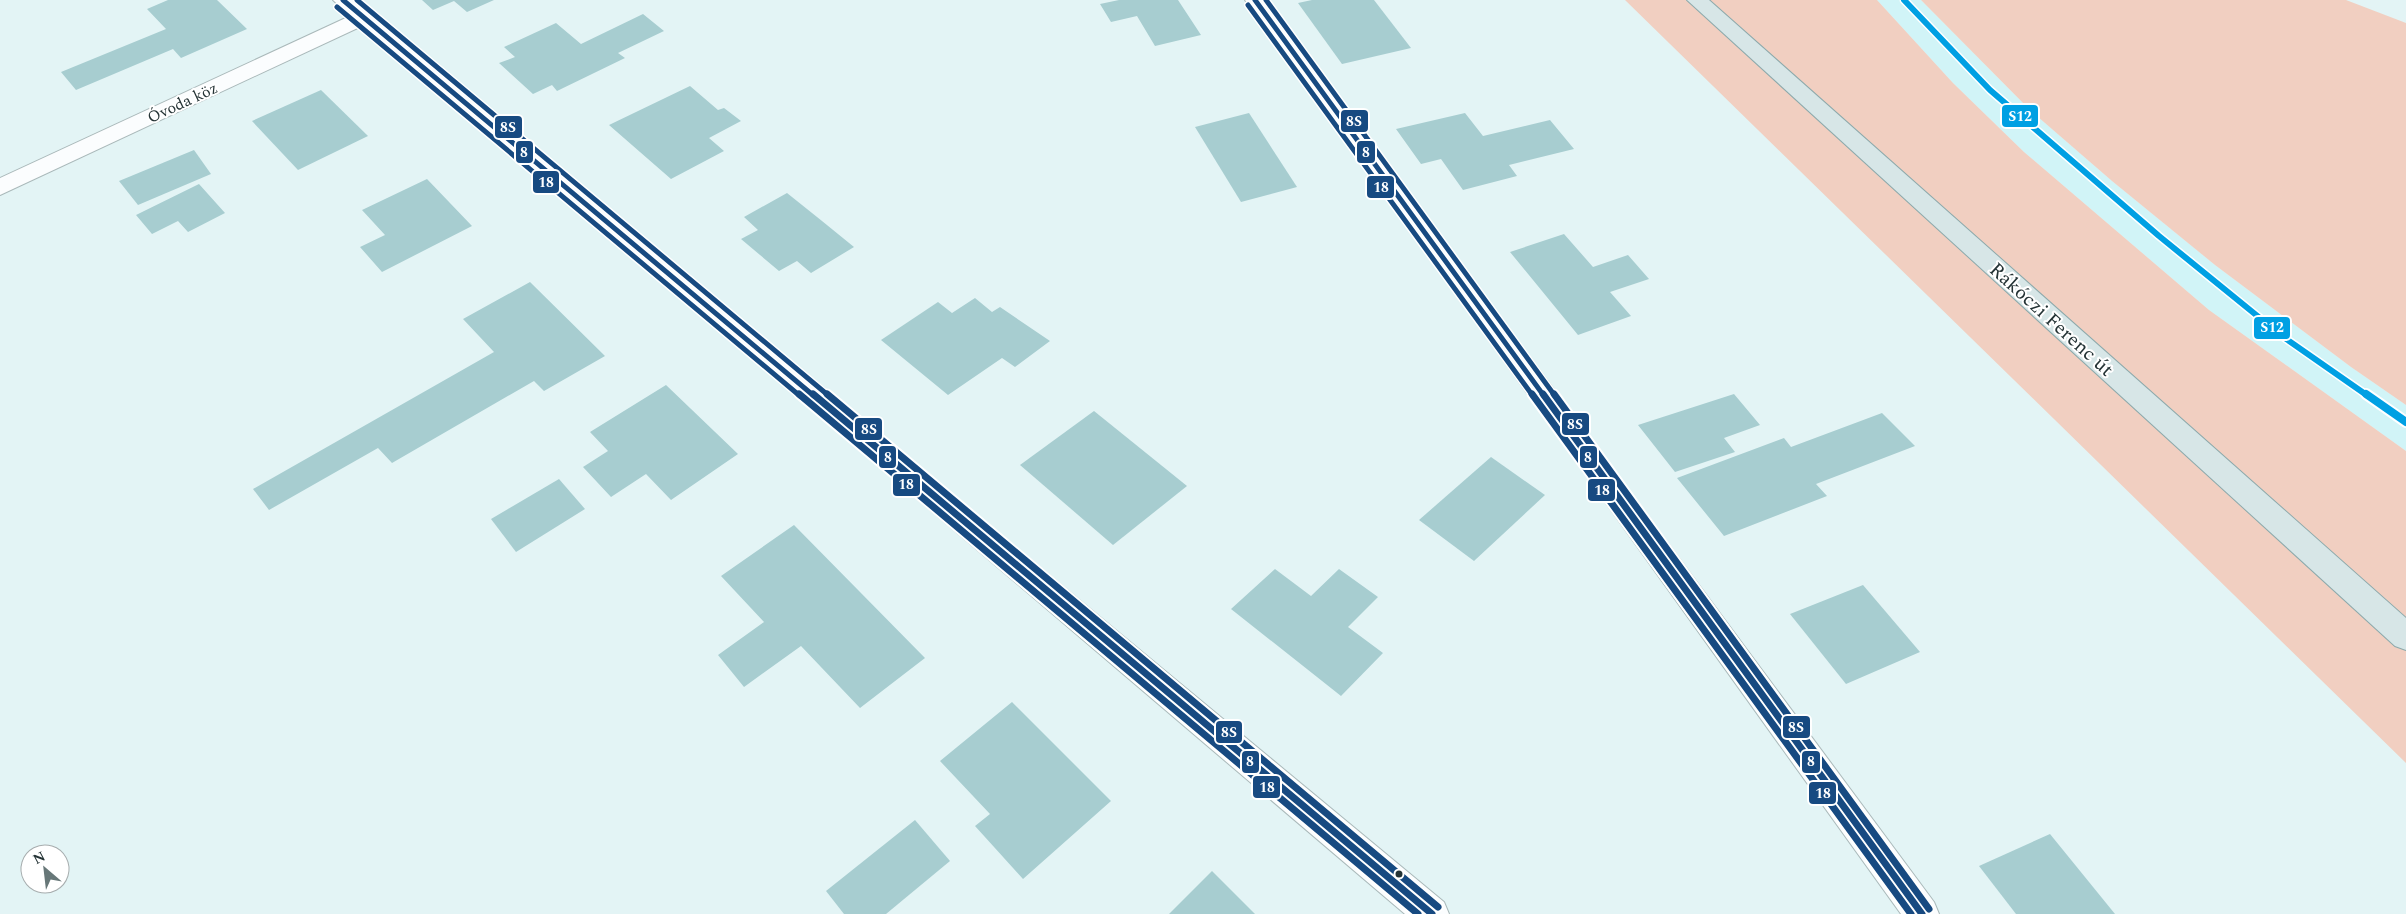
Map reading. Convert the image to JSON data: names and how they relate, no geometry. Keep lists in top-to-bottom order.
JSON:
{
  "streets": {
    "main road": ["Rákóczi Ferenc út"],
    "street": ["Óvoda köz"]
  },
  "lines": [
    "transit line S12",
    "transit line 8",
    "transit line 8S",
    "transit line 18"
  ],
  "north": "top left"
}
